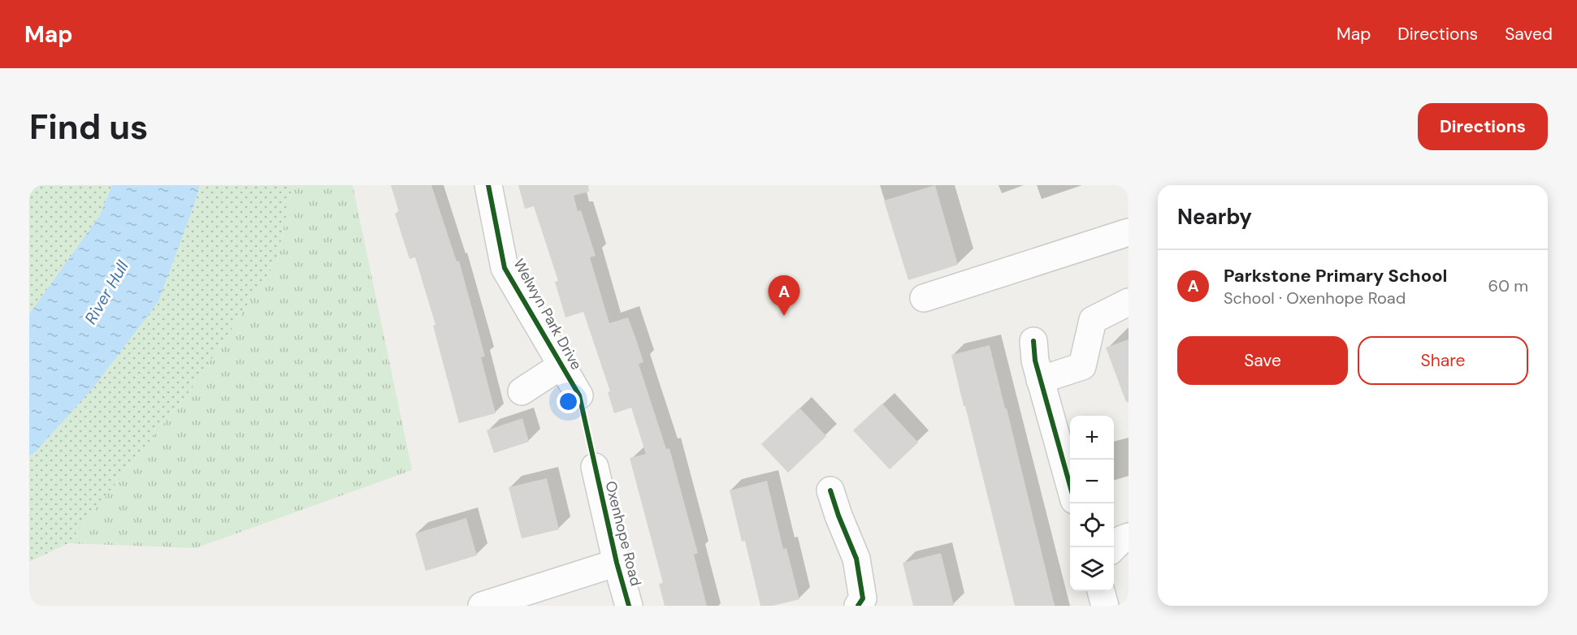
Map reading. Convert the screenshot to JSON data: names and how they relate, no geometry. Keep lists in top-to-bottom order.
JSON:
{
  "streets": {
    "street": ["Welwyn Park Drive", "Oxenhope Road"]
  },
  "water": ["River Hull"],
  "page": {
    "header": "Map",
    "nav": ["Map", "Directions", "Saved"],
    "buttons": [
      "Directions",
      ["Save", "Share"]
    ],
    "title": "Find us",
    "heading": "Nearby",
    "list": [
      {
        "mark": "A",
        "name": "Parkstone Primary School",
        "note": "School · Oxenhope Road",
        "value": "60 m"
      }
    ],
    "pins": "A",
    "map_buttons": ["+", "−"]
  }
}
